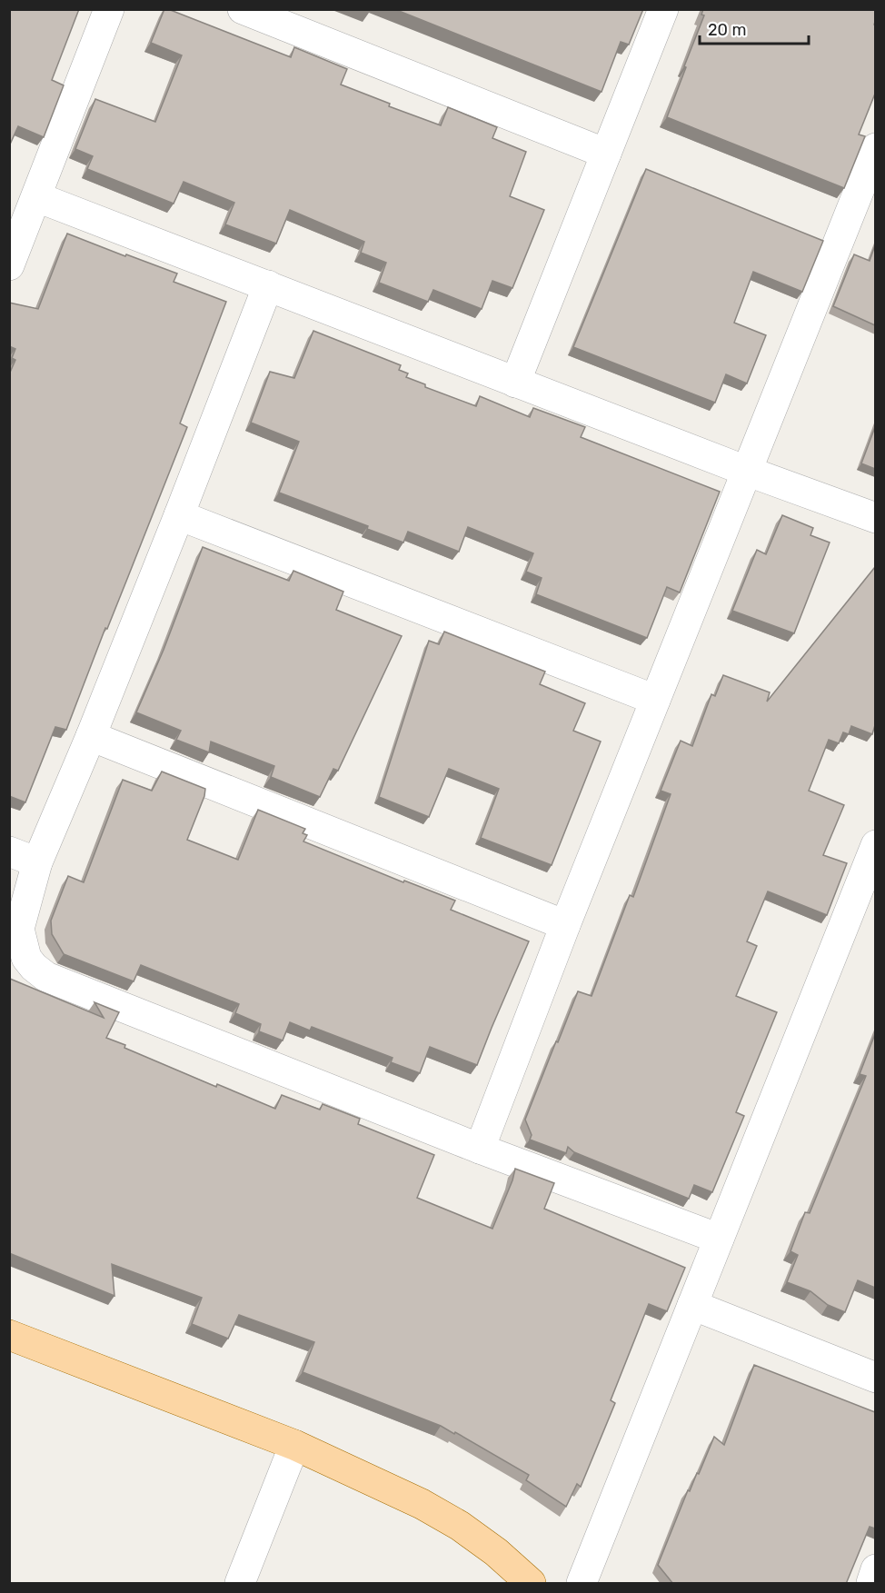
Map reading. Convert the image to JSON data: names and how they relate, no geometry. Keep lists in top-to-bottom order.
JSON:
{
  "scale_bar": "20 m"
}
